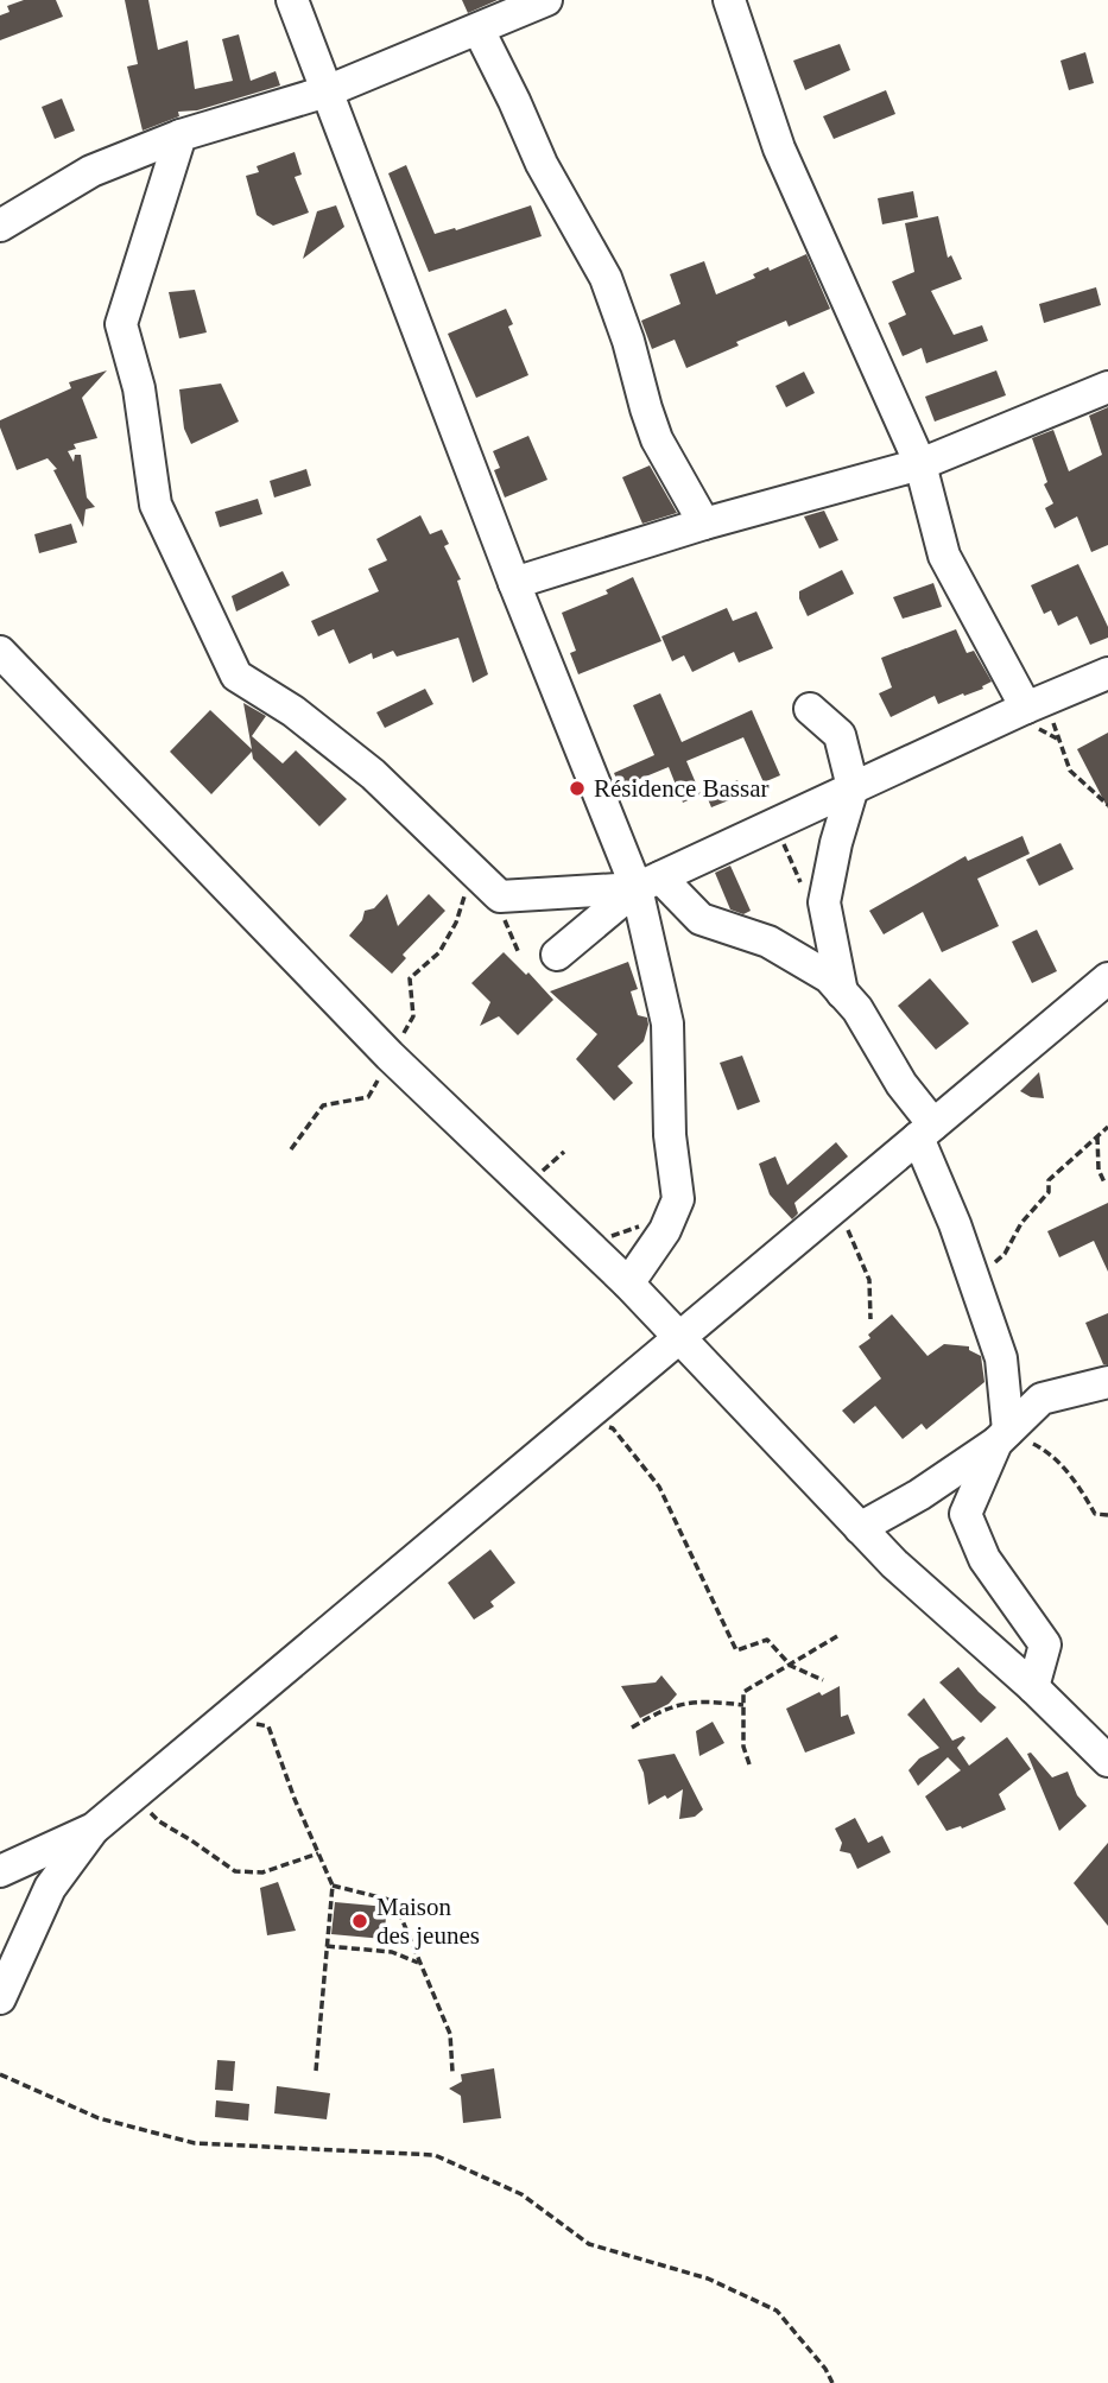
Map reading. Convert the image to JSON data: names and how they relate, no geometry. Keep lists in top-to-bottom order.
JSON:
{
  "places": ["Résidence Bassar", "Maison des jeunes"]
}
